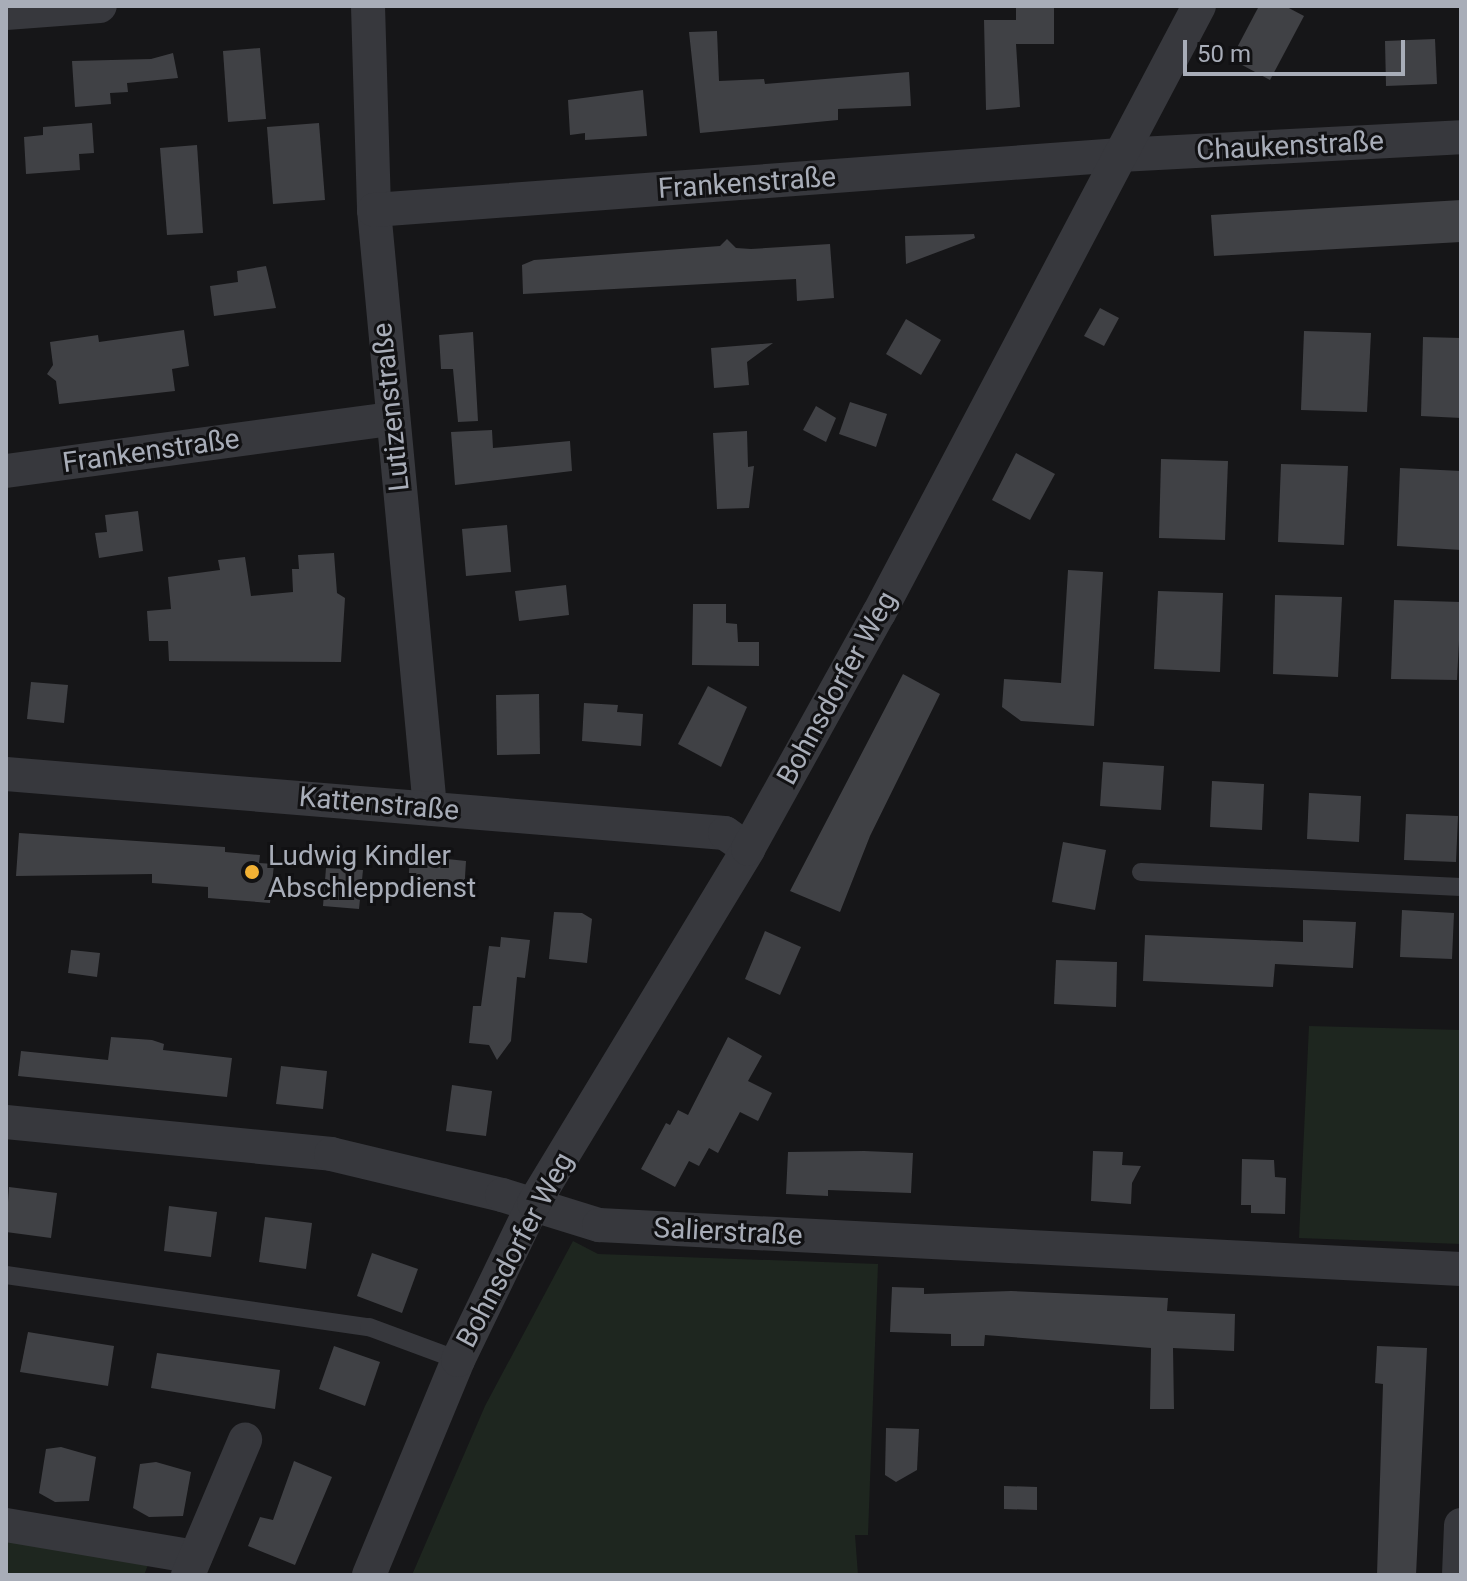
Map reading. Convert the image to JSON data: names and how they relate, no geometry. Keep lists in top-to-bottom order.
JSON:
{
  "streets": {
    "street": [
      "Chaukenstraße",
      "Frankenstraße",
      "Lutizenstraße",
      "Bohnsdorfer Weg",
      "Kattenstraße",
      "Salierstraße"
    ]
  },
  "crossings": [
    ["Chaukenstraße", "Frankenstraße"],
    ["Chaukenstraße", "Bohnsdorfer Weg"],
    ["Frankenstraße", "Lutizenstraße"],
    ["Frankenstraße", "Bohnsdorfer Weg"],
    ["Lutizenstraße", "Kattenstraße"],
    ["Bohnsdorfer Weg", "Kattenstraße"],
    ["Bohnsdorfer Weg", "Salierstraße"]
  ],
  "places": ["Ludwig Kindler Abschleppdienst"],
  "scale_bar": "50 m"
}
